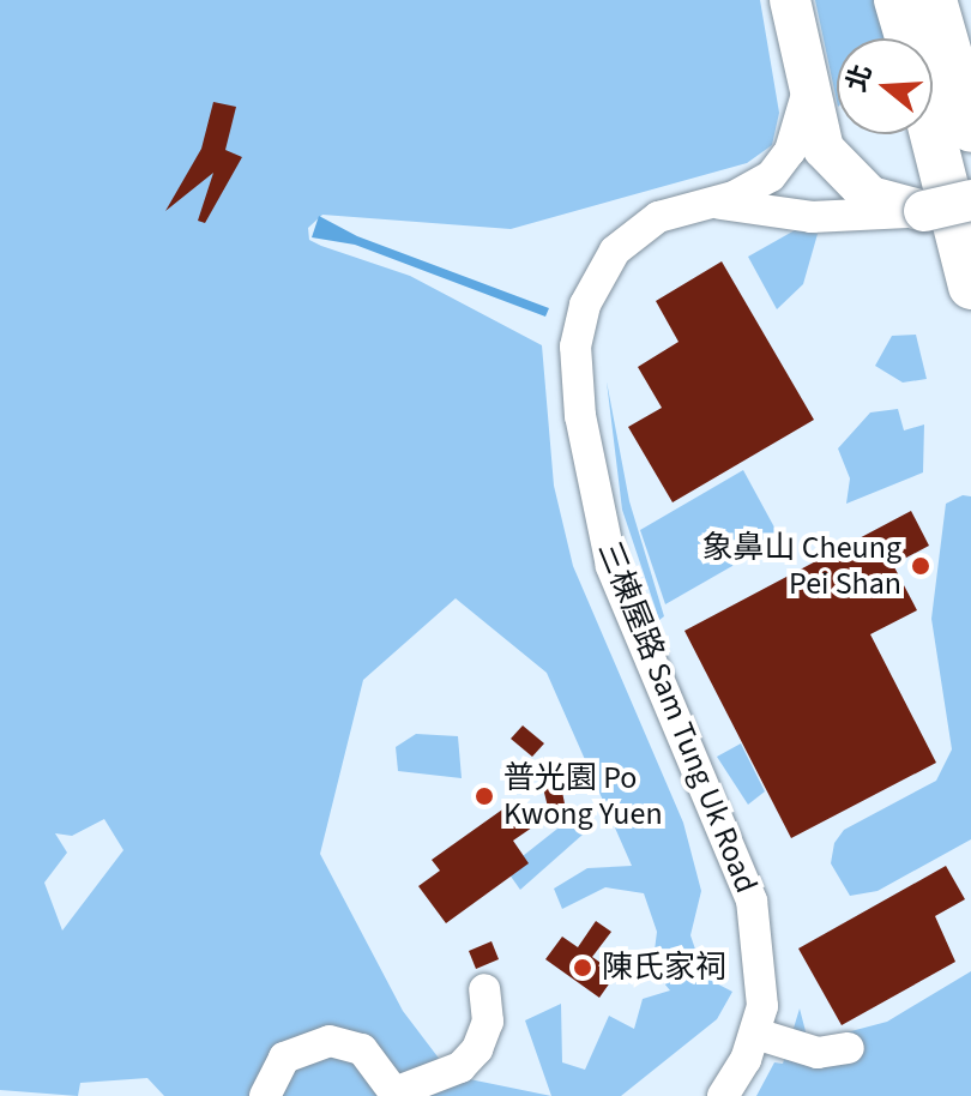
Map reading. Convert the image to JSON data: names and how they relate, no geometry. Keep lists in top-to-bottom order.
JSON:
{
  "streets": {
    "street": ["三棟屋路 Sam Tung Uk Road"]
  },
  "places": ["象鼻山 Cheung Pei Shan", "普光園 Po Kwong Yuen", "陳氏家祠"],
  "north": "left"
}
